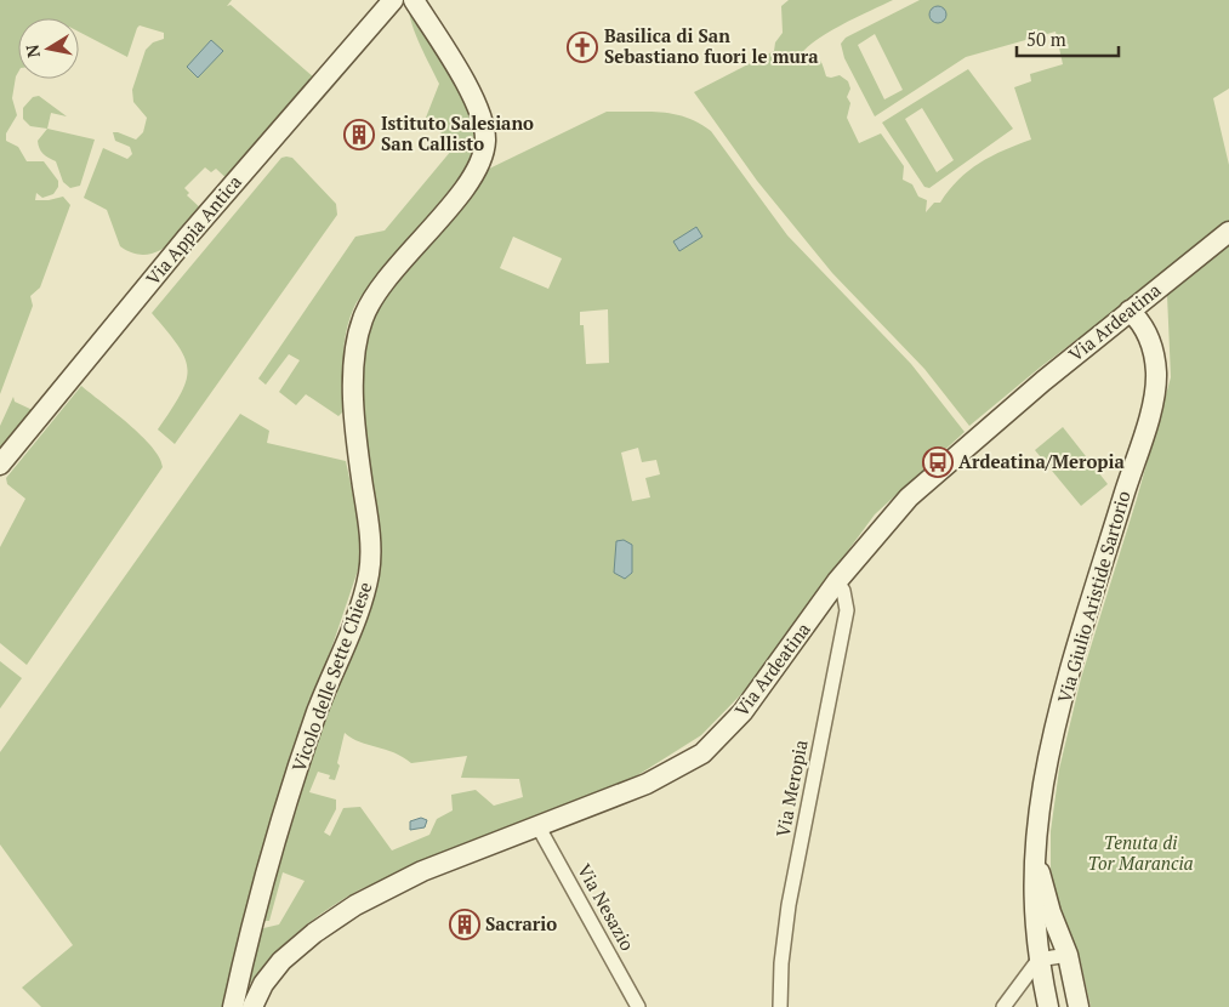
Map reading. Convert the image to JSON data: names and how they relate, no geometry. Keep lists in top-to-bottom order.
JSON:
{
  "streets": {
    "main road": [
      "Via Appia Antica",
      "Via Ardeatina",
      "Via Giulio Aristide Sartorio",
      "Vicolo delle Sette Chiese"
    ],
    "street": ["Via Meropia", "Via Nesazio"]
  },
  "crossings": [
    ["Via Ardeatina", "Via Giulio Aristide Sartorio"],
    ["Via Ardeatina", "Via Meropia"],
    ["Via Ardeatina", "Via Nesazio"]
  ],
  "parks": ["Tenuta di Tor Marancia"],
  "places": {
    "church": ["Basilica di San Sebastiano fuori le mura"],
    "building": ["Istituto Salesiano San Callisto", "Sacrario"],
    "bus stop": ["Ardeatina/Meropia"]
  },
  "scale_bar": "50 m",
  "north": "left"
}
